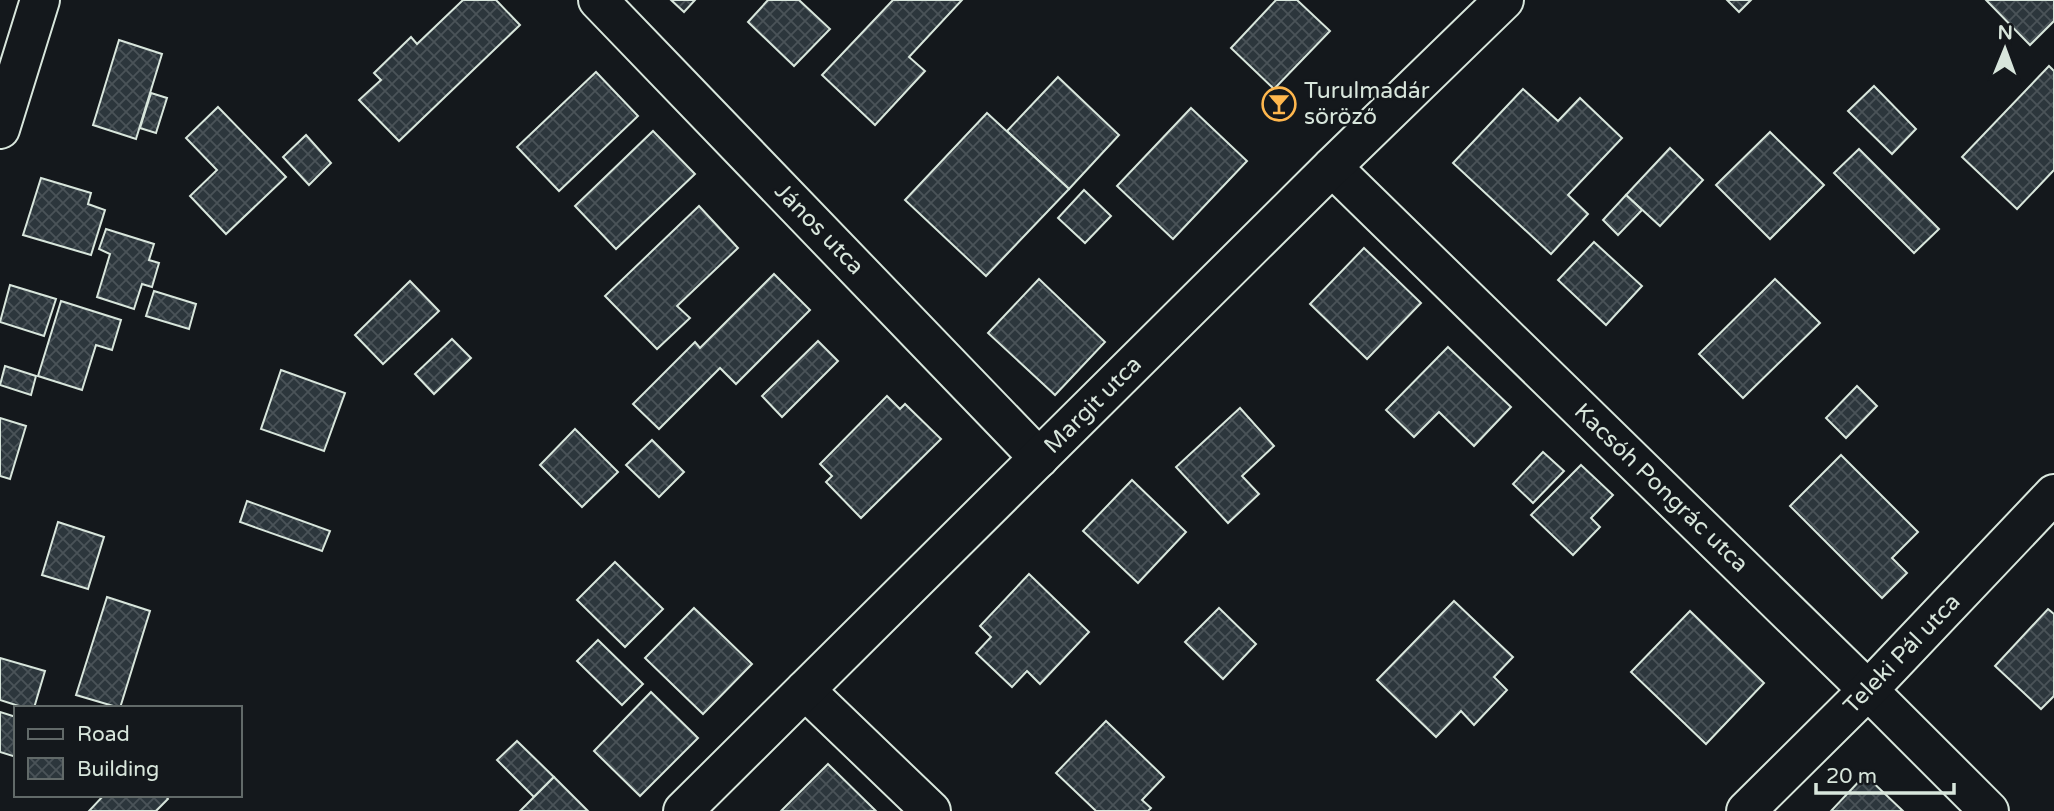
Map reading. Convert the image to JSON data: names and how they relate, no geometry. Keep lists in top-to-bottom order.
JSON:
{
  "streets": {
    "street": [
      "János utca",
      "Margit utca",
      "Kacsóh Pongrác utca",
      "Teleki Pál utca"
    ]
  },
  "crossings": [
    ["János utca", "Margit utca"],
    ["Margit utca", "Kacsóh Pongrác utca"],
    ["Kacsóh Pongrác utca", "Teleki Pál utca"]
  ],
  "places": {
    "bar": ["Turulmadár söröző"]
  },
  "legend": ["Road", "Building"],
  "scale_bar": "20 m",
  "north": "top"
}
